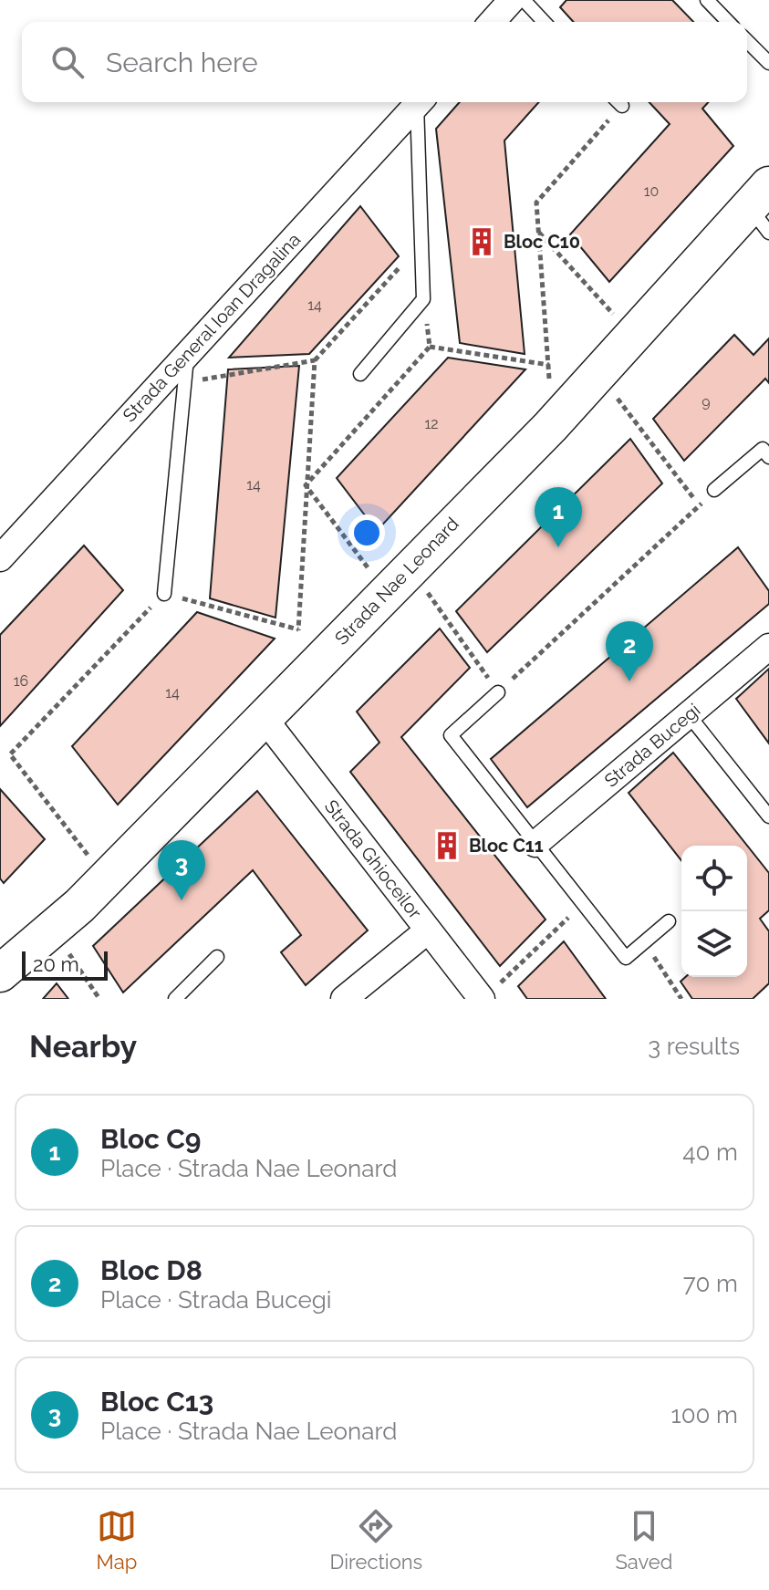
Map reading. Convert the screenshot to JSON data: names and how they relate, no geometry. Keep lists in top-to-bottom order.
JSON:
{
  "streets": {
    "street": [
      "Strada General Ioan Dragalina",
      "Strada Nae Leonard",
      "Strada Bucegi",
      "Strada Ghioceilor"
    ]
  },
  "crossings": [
    ["Strada Nae Leonard", "Strada Ghioceilor"]
  ],
  "places": {
    "building": ["Bloc C10", "Bloc C11"]
  },
  "house_numbers": [
    "10",
    "14",
    "9",
    "12",
    "14",
    "16",
    "14"
  ],
  "scale_bar": "20 m",
  "page": {
    "search": "Search here",
    "pins": ["1", "2", "3"],
    "scale": "20 m",
    "heading": ["Nearby", "3 results"],
    "list": [
      {
        "mark": "1",
        "name": "Bloc C9",
        "note": "Place · Strada Nae Leonard",
        "value": "40 m"
      },
      {
        "mark": "2",
        "name": "Bloc D8",
        "note": "Place · Strada Bucegi",
        "value": "70 m"
      },
      {
        "mark": "3",
        "name": "Bloc C13",
        "note": "Place · Strada Nae Leonard",
        "value": "100 m"
      }
    ],
    "nav": ["Map", "Directions", "Saved"]
  }
}
